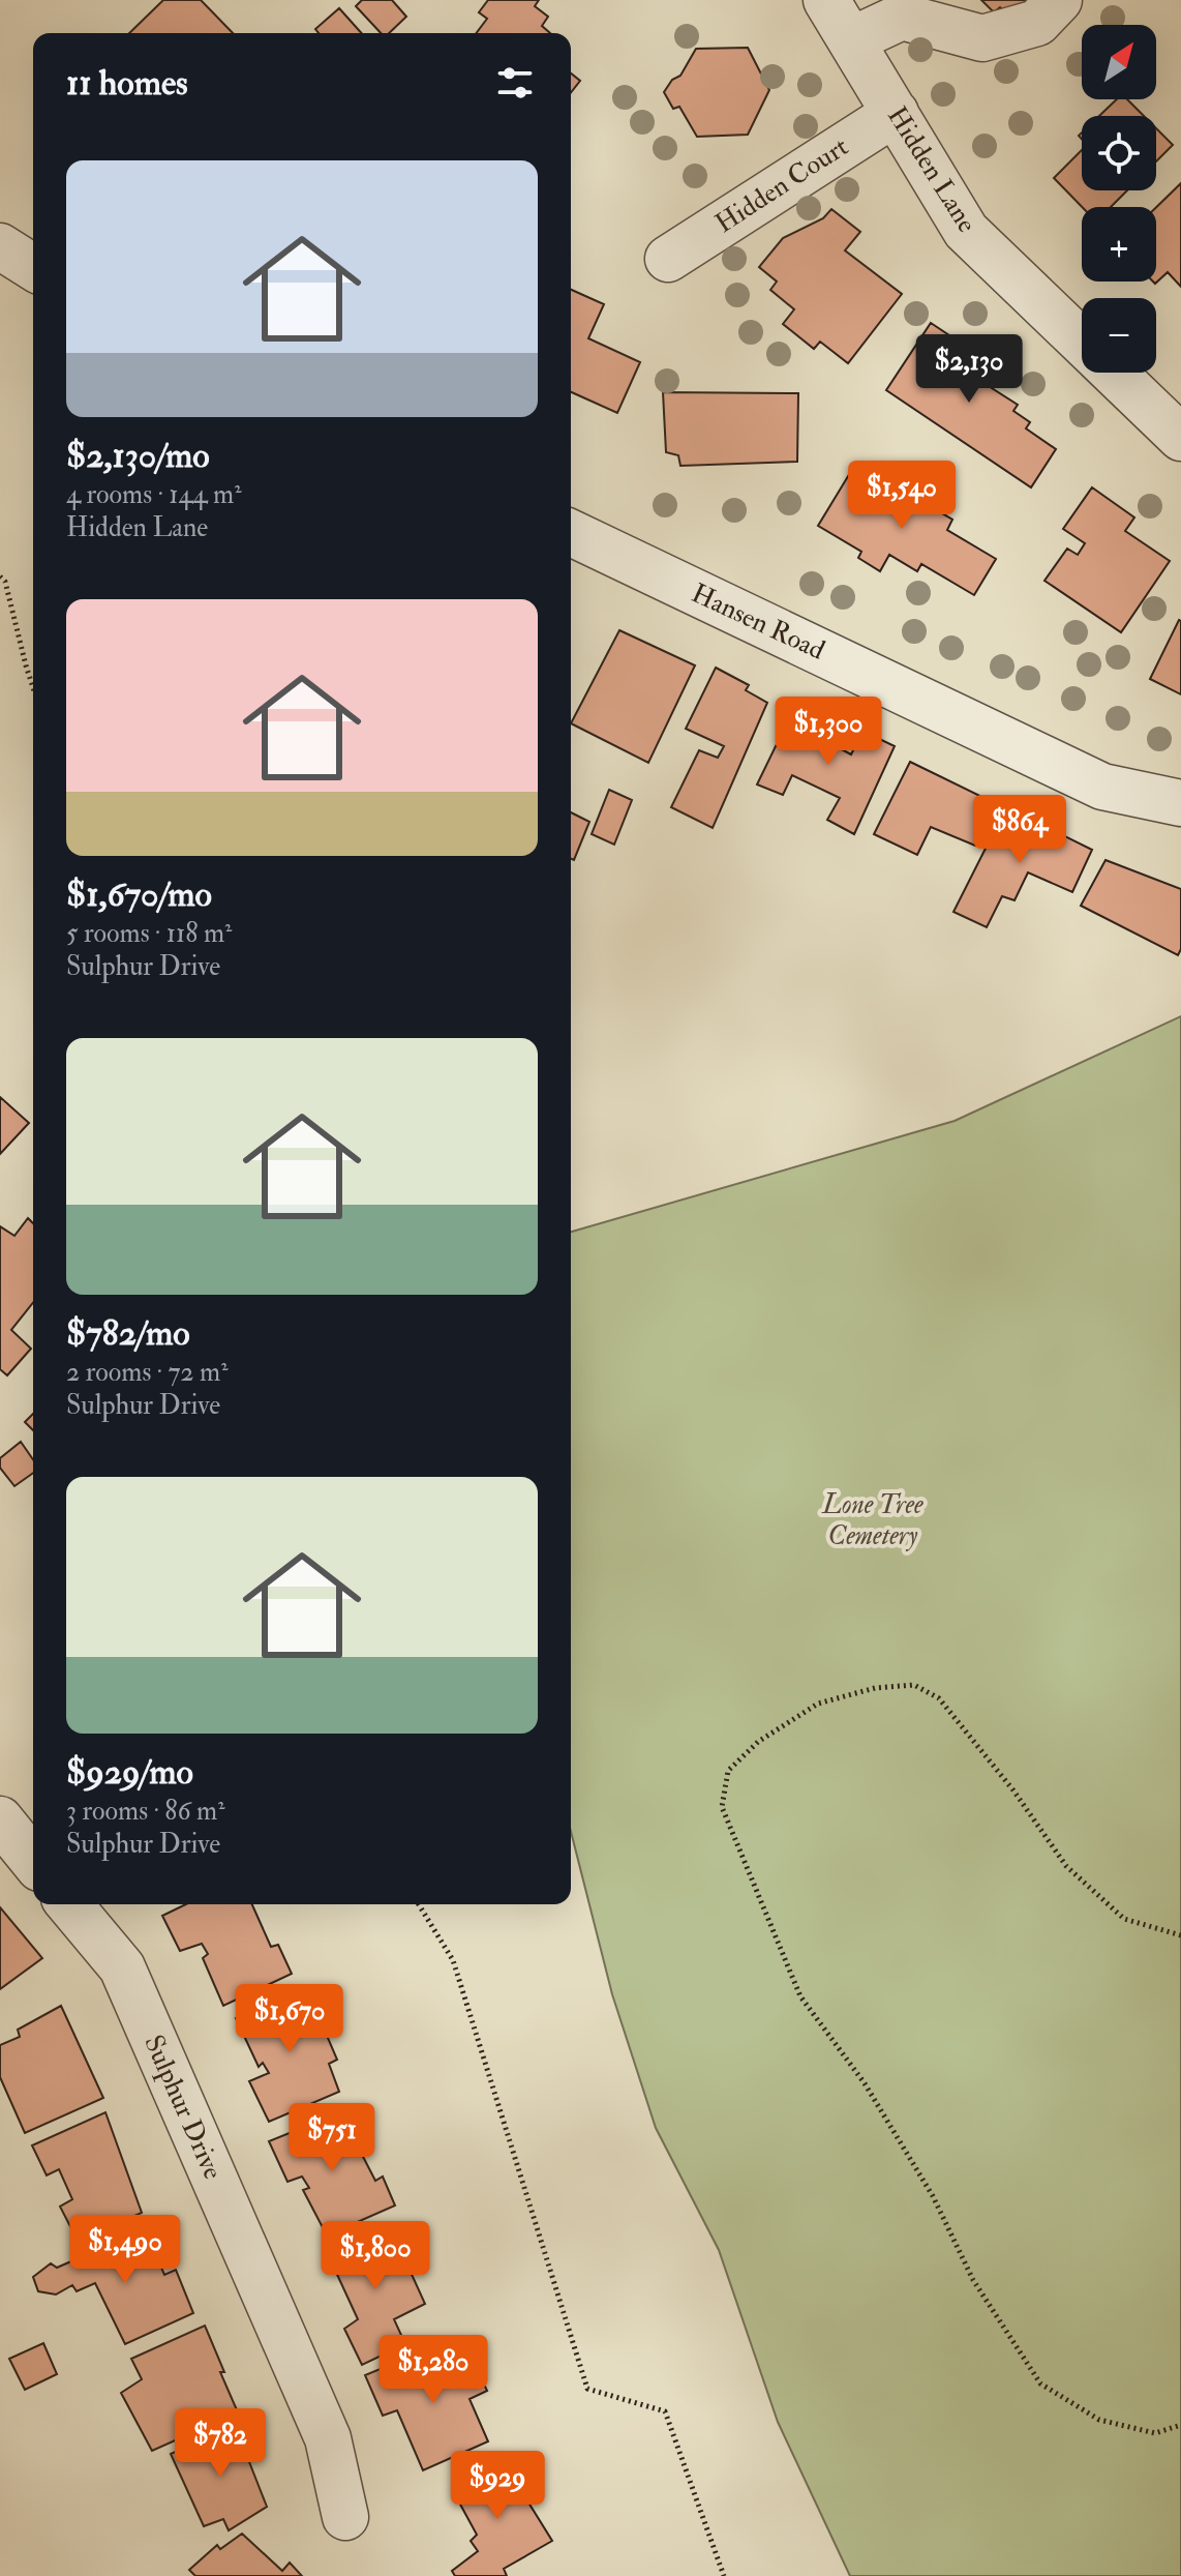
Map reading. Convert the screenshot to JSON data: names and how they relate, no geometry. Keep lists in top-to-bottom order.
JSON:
{
  "streets": {
    "street": [
      "Hidden Lane",
      "Hidden Court",
      "Hansen Road",
      "Sulphur Drive"
    ]
  },
  "crossings": [
    ["Hidden Lane", "Hidden Court"]
  ],
  "parks": ["Lone Tree Cemetery"],
  "north": "top right",
  "page": {
    "map_buttons": ["+", "−"],
    "heading": "11 homes",
    "list": [
      {
        "name": "$2,130/mo",
        "note": "4 rooms · 144 m² · Hidden Lane"
      },
      {
        "name": "$1,670/mo",
        "note": "5 rooms · 118 m² · Sulphur Drive"
      },
      {
        "name": "$782/mo",
        "note": "2 rooms · 72 m² · Sulphur Drive"
      },
      {
        "name": "$929/mo",
        "note": "3 rooms · 86 m² · Sulphur Drive"
      }
    ],
    "price": [
      "$2,130",
      "$1,540",
      "$1,300",
      "$864",
      "$1,670",
      "$751",
      "$1,490",
      "$1,800",
      "$1,280",
      "$782",
      "$929"
    ]
  }
}
